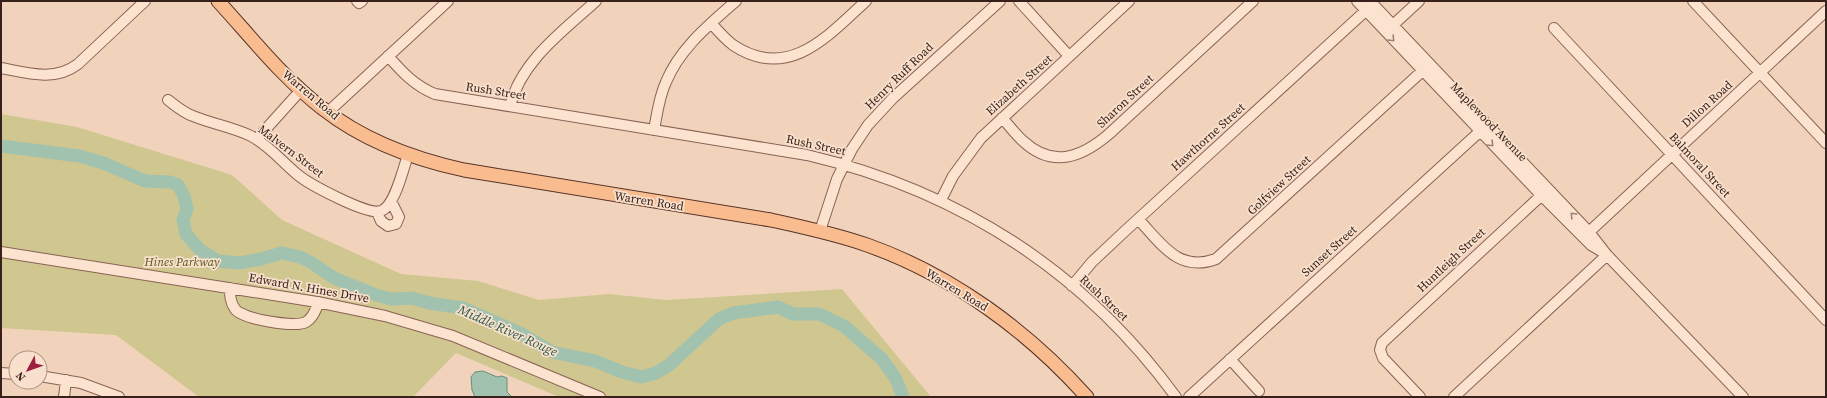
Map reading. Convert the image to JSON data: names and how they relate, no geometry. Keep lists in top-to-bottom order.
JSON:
{
  "streets": {
    "main road": ["Warren Road"],
    "street": [
      "Henry Ruff Road",
      "Elizabeth Street",
      "Rush Street",
      "Sharon Street",
      "Dillon Road",
      "Maplewood Avenue",
      "Hawthorne Street",
      "Malvern Street",
      "Balmoral Street",
      "Golfview Street",
      "Sunset Street",
      "Huntleigh Street",
      "Edward N. Hines Drive"
    ]
  },
  "crossings": [
    ["Henry Ruff Road", "Rush Street"],
    ["Henry Ruff Road", "Warren Road"],
    ["Elizabeth Street", "Rush Street"],
    ["Elizabeth Street", "Sharon Street"],
    ["Rush Street", "Hawthorne Street"],
    ["Dillon Road", "Maplewood Avenue"],
    ["Dillon Road", "Balmoral Street"],
    ["Maplewood Avenue", "Hawthorne Street"],
    ["Maplewood Avenue", "Golfview Street"],
    ["Maplewood Avenue", "Sunset Street"],
    ["Maplewood Avenue", "Huntleigh Street"],
    ["Hawthorne Street", "Golfview Street"]
  ],
  "water": ["Middle River Rouge"],
  "parks": ["Hines Parkway"],
  "north": "bottom left"
}
